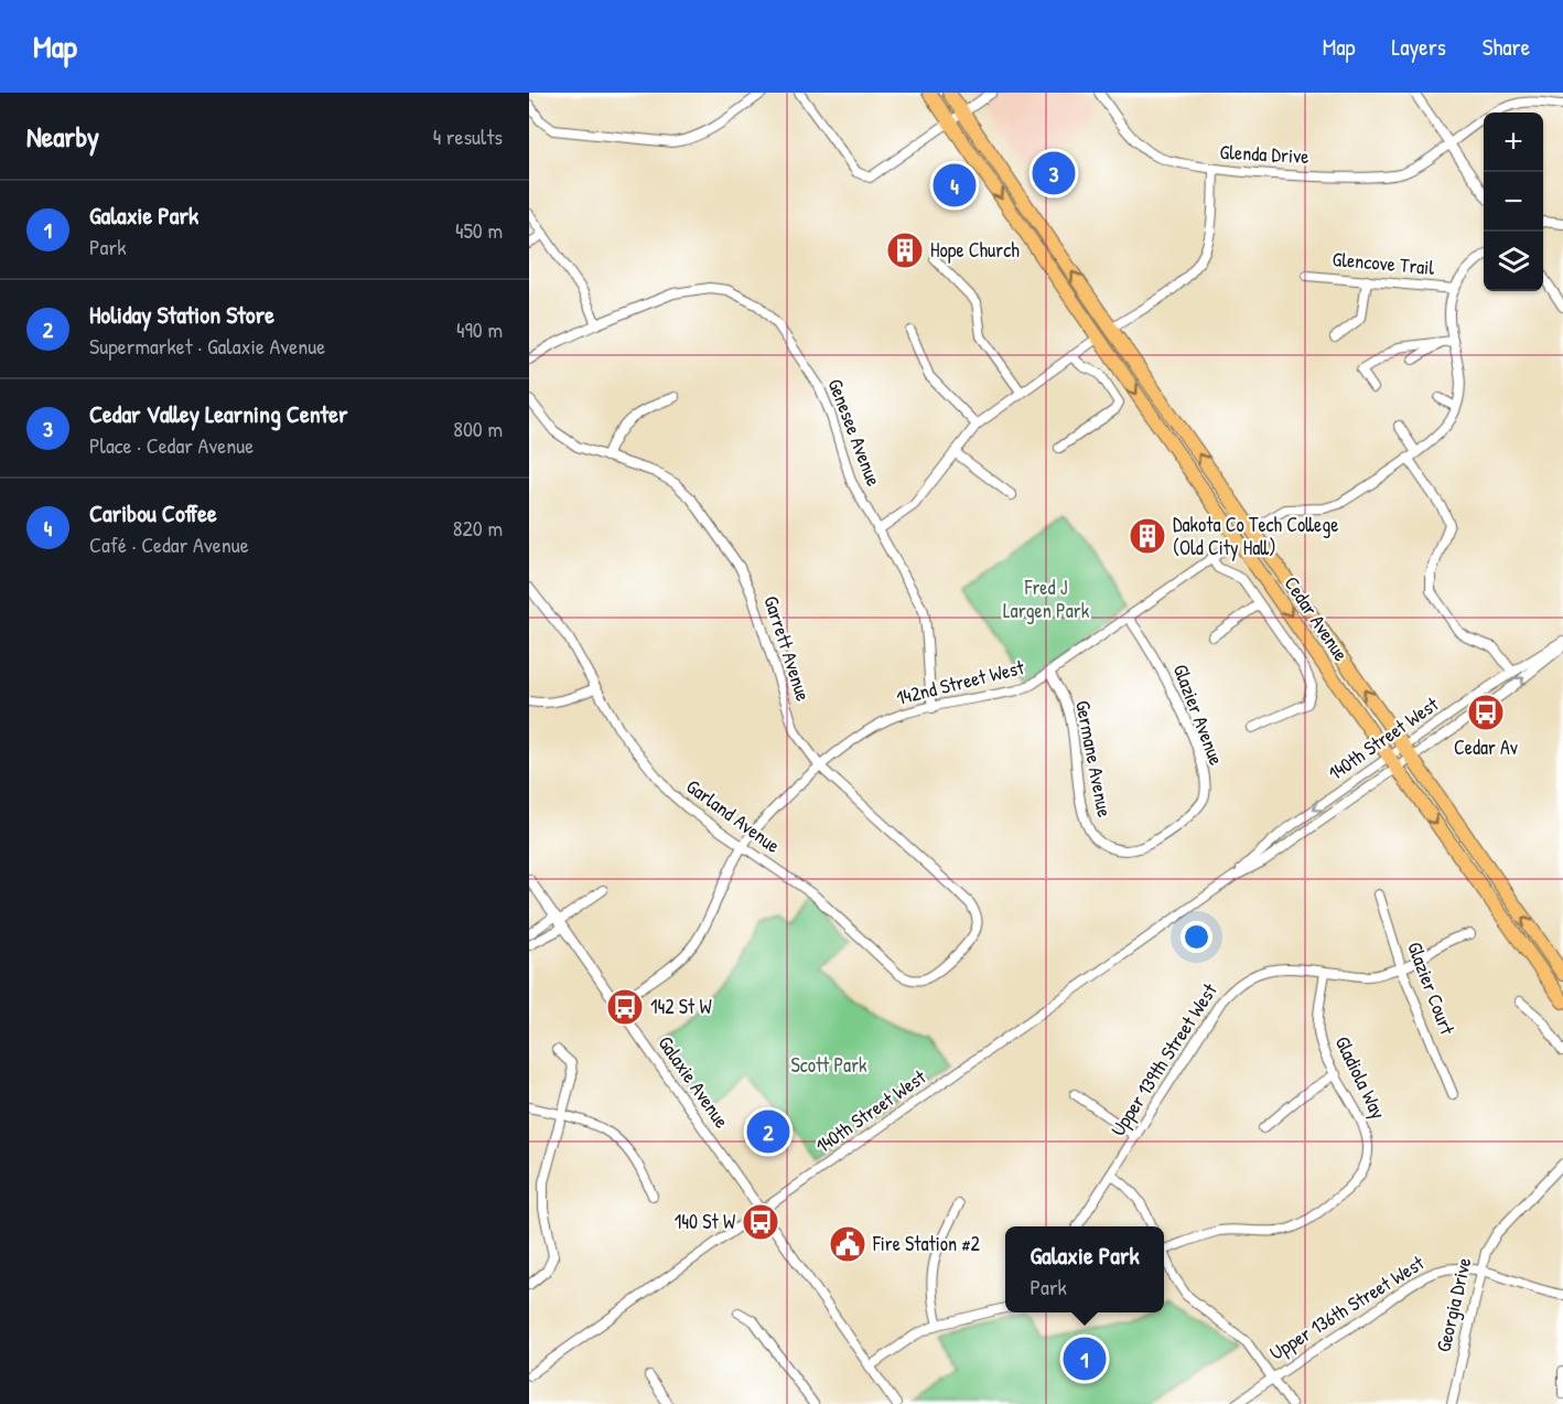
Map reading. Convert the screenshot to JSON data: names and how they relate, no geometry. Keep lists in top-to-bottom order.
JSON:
{
  "streets": {
    "highway": ["Cedar Avenue"],
    "street": [
      "Glenda Drive",
      "Glencove Trail",
      "Genesee Avenue",
      "Garrett Avenue",
      "142nd Street West",
      "Glazier Avenue",
      "140th Street West",
      "Germane Avenue",
      "Garland Avenue",
      "Glazier Court",
      "Upper 139th Street West",
      "Gladiola Way",
      "Galaxie Avenue",
      "Georgia Drive",
      "Upper 136th Street West"
    ]
  },
  "crossings": [
    ["Genesee Avenue", "142nd Street West"],
    ["Cedar Avenue", "142nd Street West"],
    ["Cedar Avenue", "140th Street West"],
    ["Garrett Avenue", "142nd Street West"],
    ["Garrett Avenue", "Garland Avenue"],
    ["142nd Street West", "Glazier Avenue"],
    ["142nd Street West", "Germane Avenue"],
    ["142nd Street West", "Garland Avenue"],
    ["142nd Street West", "Galaxie Avenue"],
    ["Glazier Avenue", "Germane Avenue"],
    ["140th Street West", "Galaxie Avenue"],
    ["Glazier Court", "Upper 139th Street West"],
    ["Upper 139th Street West", "Gladiola Way"],
    ["Georgia Drive", "Upper 136th Street West"]
  ],
  "parks": ["Fred J Largen Park", "Scott Park"],
  "places": {
    "building": ["Hope Church", "Dakota Co Tech College (Old City Hall)"],
    "bus stop": ["Cedar Av", "142 St W", "140 St W"],
    "public building": ["Fire Station #2"]
  },
  "page": {
    "header": "Map",
    "nav": ["Map", "Layers", "Share"],
    "heading": ["Nearby", "4 results"],
    "map_buttons": ["+", "−"],
    "pins": [
      "3",
      "4",
      "2",
      "1"
    ],
    "list": [
      {
        "mark": "1",
        "name": "Galaxie Park",
        "note": "Park",
        "value": "450 m"
      },
      {
        "mark": "2",
        "name": "Holiday Station Store",
        "note": "Supermarket · Galaxie Avenue",
        "value": "490 m"
      },
      {
        "mark": "3",
        "name": "Cedar Valley Learning Center",
        "note": "Place · Cedar Avenue",
        "value": "800 m"
      },
      {
        "mark": "4",
        "name": "Caribou Coffee",
        "note": "Café · Cedar Avenue",
        "value": "820 m"
      }
    ],
    "popup": ["Galaxie Park", "Park"]
  }
}
